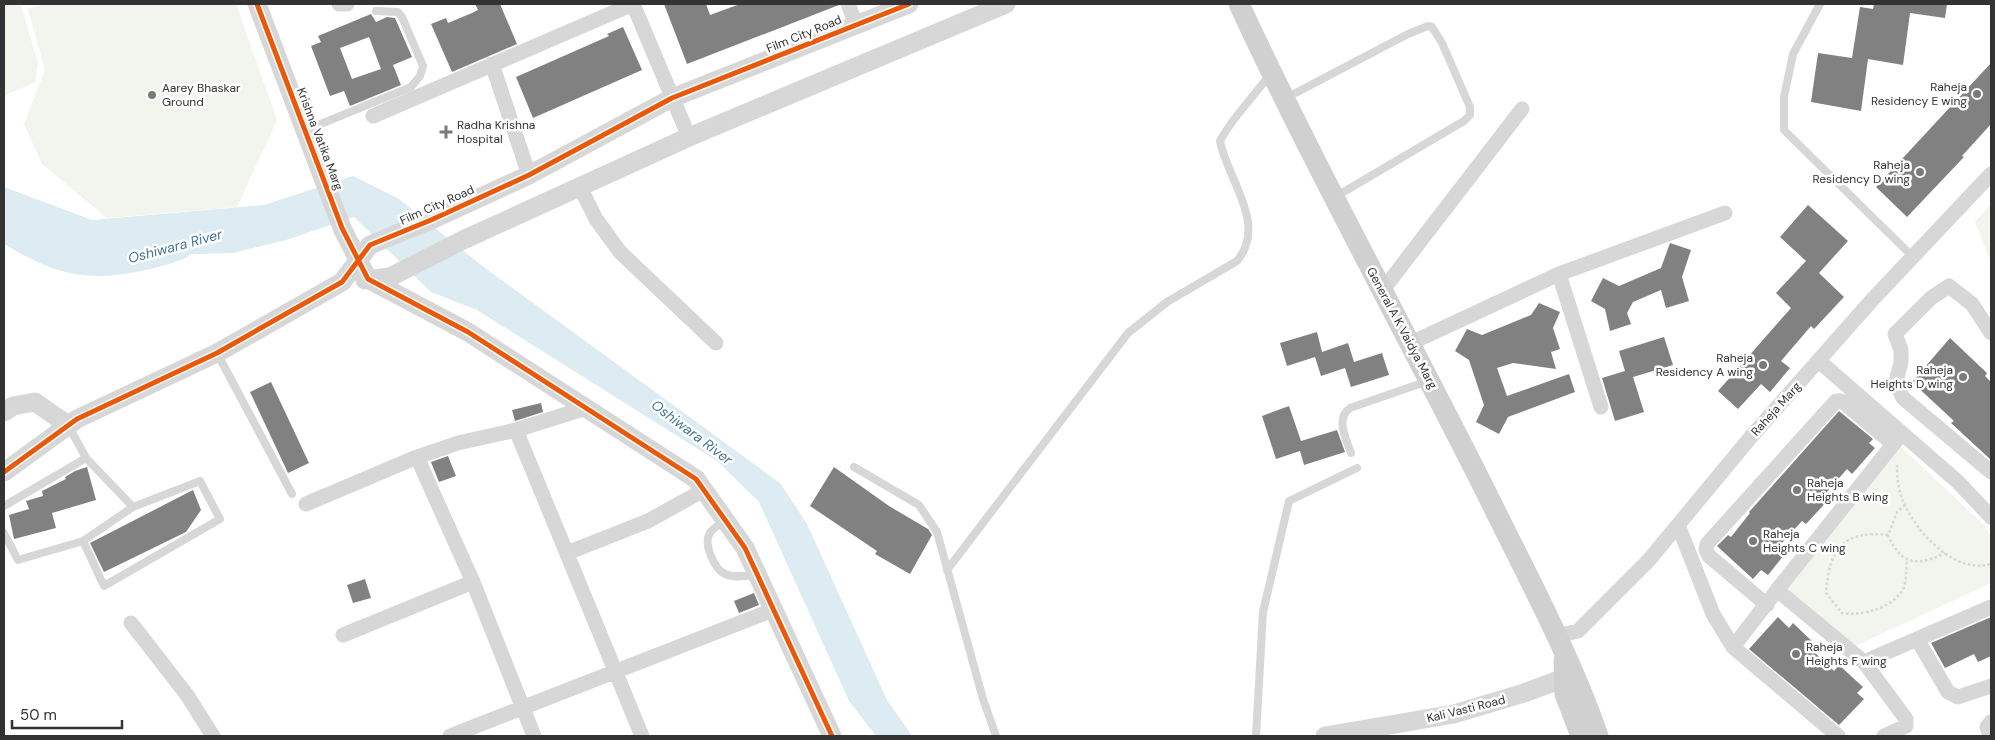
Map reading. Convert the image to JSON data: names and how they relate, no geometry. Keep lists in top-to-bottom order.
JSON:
{
  "streets": {
    "main road": ["General A K Vaidya Marg"],
    "street": [
      "Film City Road",
      "Krishna Vatika Marg",
      "Raheja Marg",
      "Kali Vasti Road"
    ]
  },
  "crossings": [
    ["Film City Road", "Krishna Vatika Marg"],
    ["General A K Vaidya Marg", "Raheja Marg"],
    ["General A K Vaidya Marg", "Kali Vasti Road"]
  ],
  "water": ["Oshiwara River"],
  "places": {
    "other": [
      "Raheja Residency E wing",
      "Aarey Bhaskar Ground",
      "Raheja Residency D wing",
      "Raheja Residency A wing",
      "Raheja Heights D wing",
      "Raheja Heights B wing",
      "Raheja Heights C wing",
      "Raheja Heights F wing"
    ],
    "health": ["Radha Krishna Hospital"]
  },
  "scale_bar": "50 m"
}
